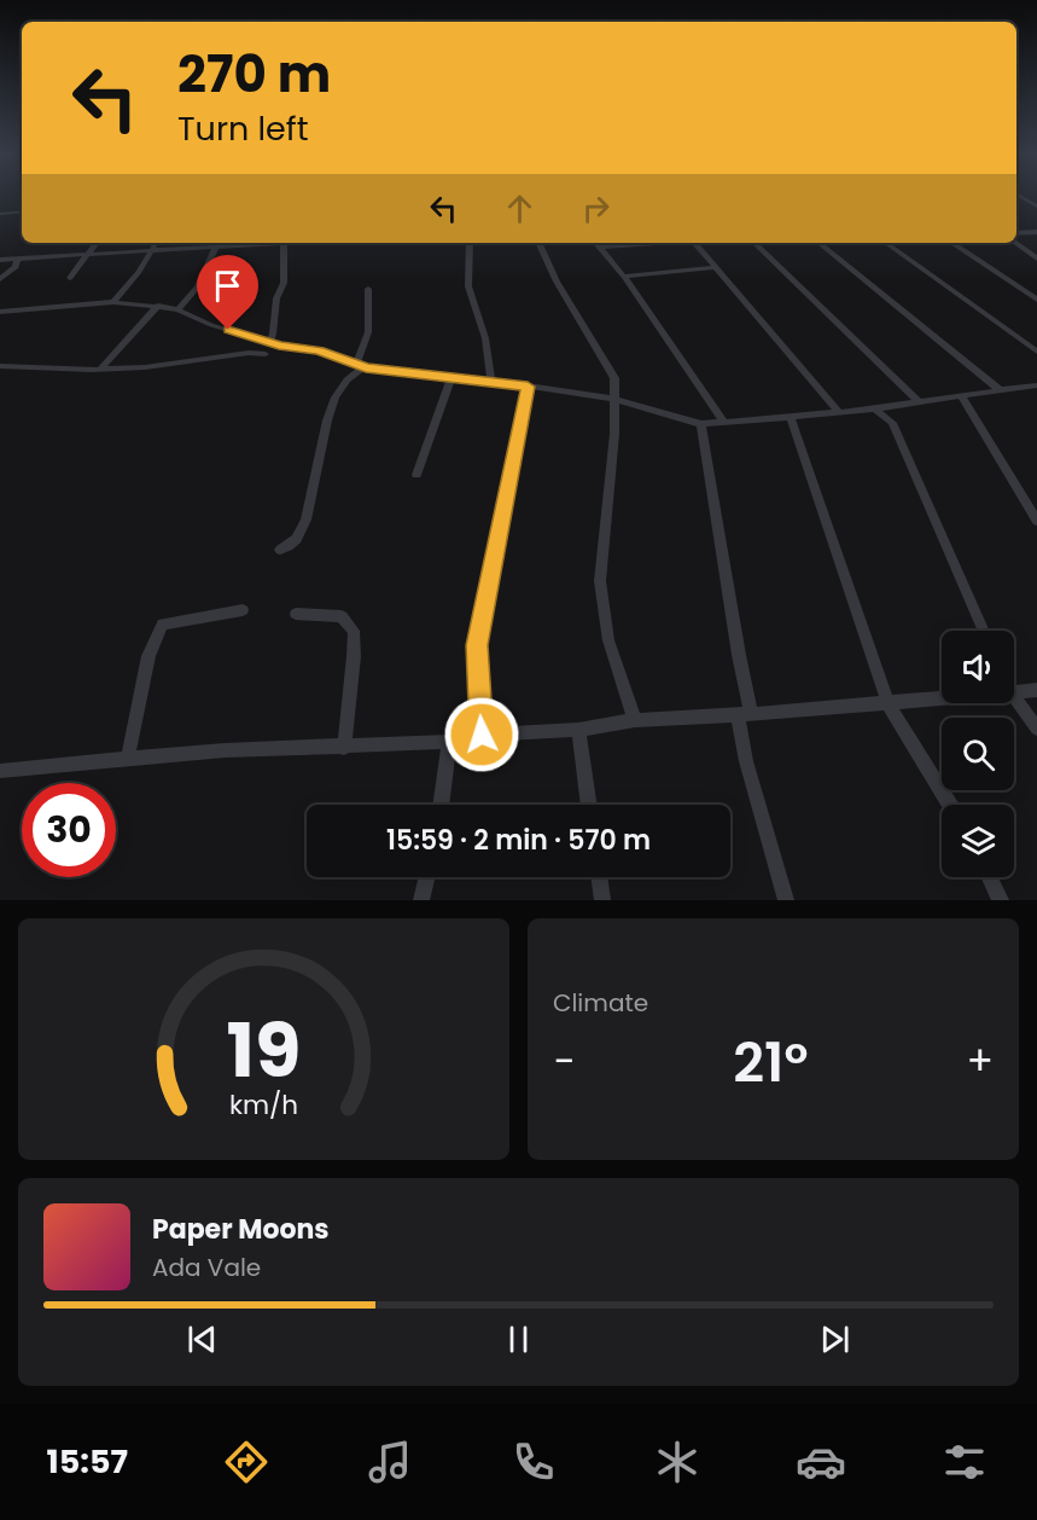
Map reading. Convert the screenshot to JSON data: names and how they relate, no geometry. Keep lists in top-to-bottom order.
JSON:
{
  "page": {
    "turn": ["270 m", "Turn left"],
    "limit": "30",
    "trip": "15:59 · 2 min · 570 m",
    "tile": "Climate",
    "heat": ["−", "21°", "+"],
    "song": ["Paper Moons", "Ada Vale"],
    "tabs": "15:57",
    "gauge": ["19", "km/h"]
  }
}
